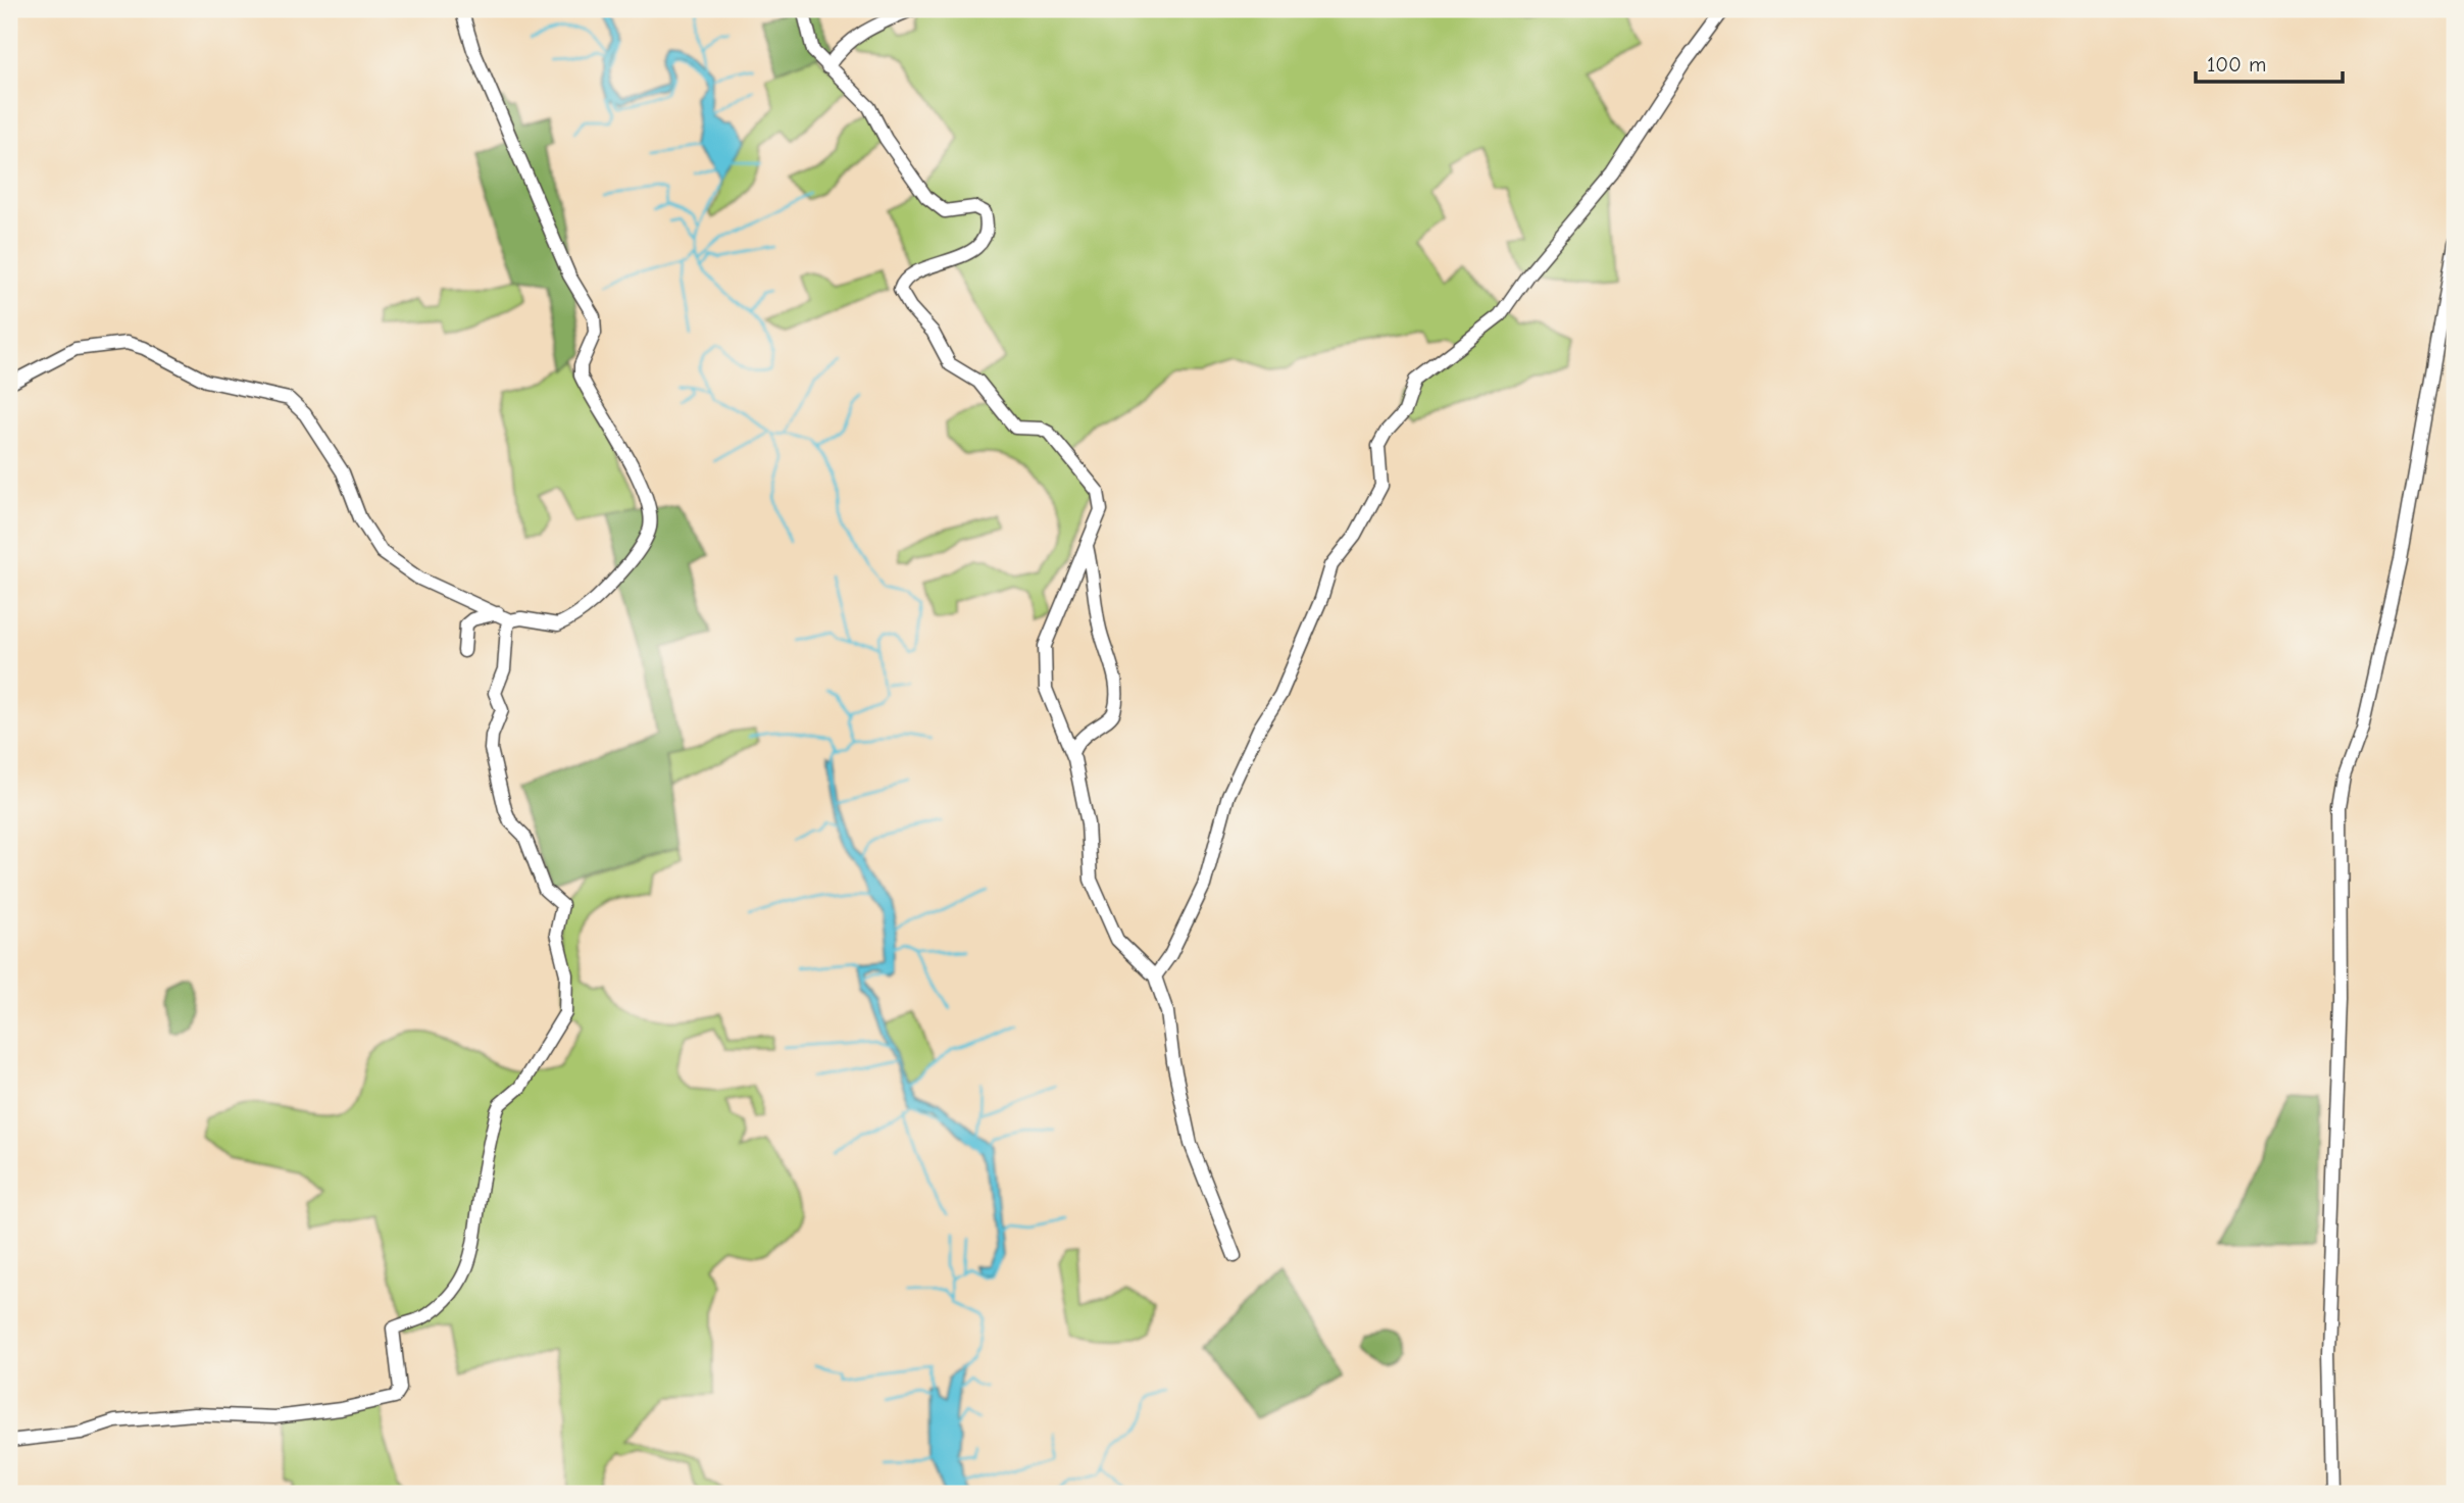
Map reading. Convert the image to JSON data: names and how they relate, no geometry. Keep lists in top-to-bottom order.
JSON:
{
  "scale_bar": "100 m"
}
